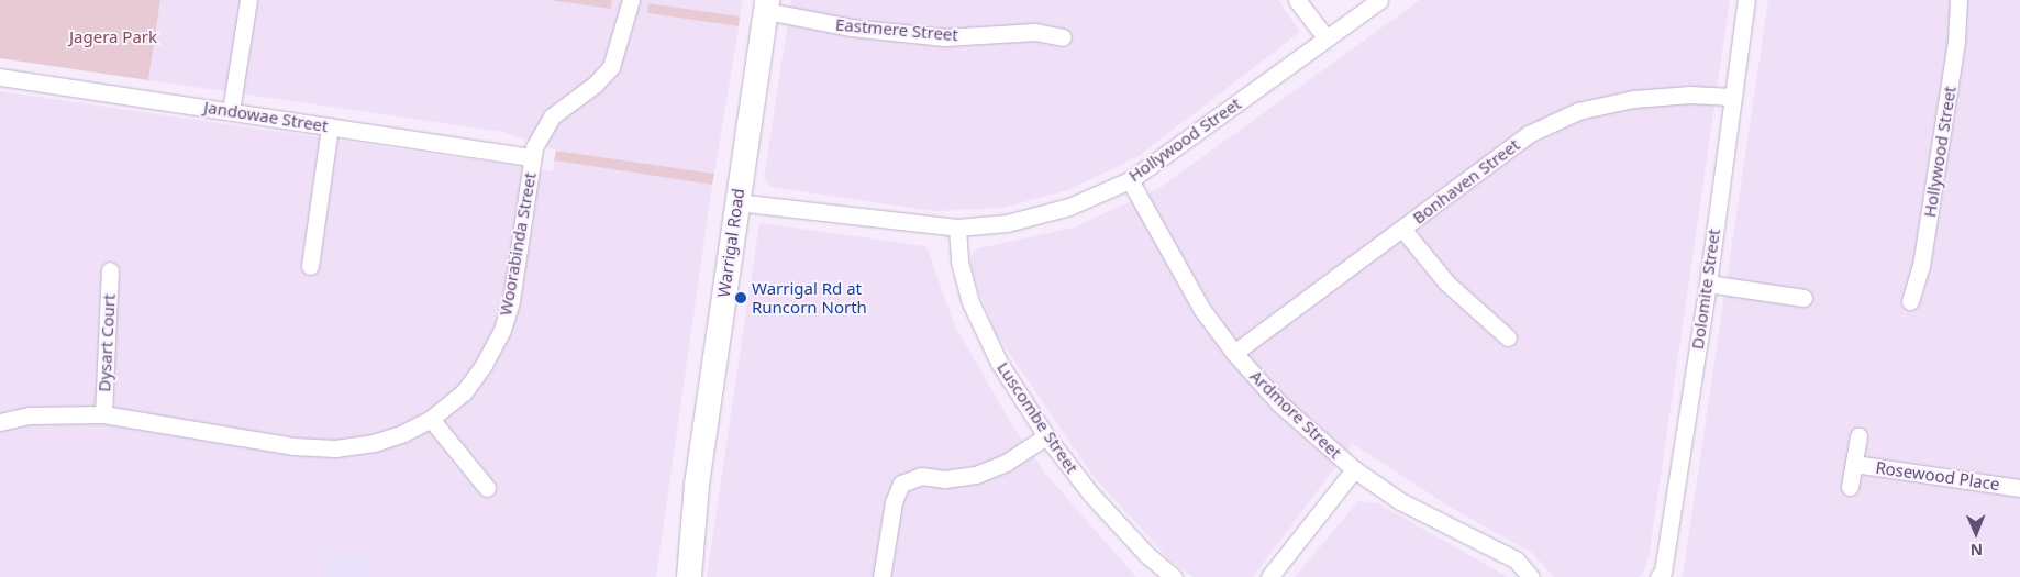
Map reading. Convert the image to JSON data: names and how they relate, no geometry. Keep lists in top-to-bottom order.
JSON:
{
  "streets": {
    "main road": ["Warrigal Road"],
    "street": [
      "Eastmere Street",
      "Jandowae Street",
      "Hollywood Street",
      "Bonhaven Street",
      "Woorabinda Street",
      "Dolomite Street",
      "Dysart Court",
      "Ardmore Street",
      "Luscombe Street",
      "Rosewood Place"
    ]
  },
  "crossings": [
    ["Eastmere Street", "Warrigal Road"],
    ["Jandowae Street", "Woorabinda Street"],
    ["Hollywood Street", "Warrigal Road"],
    ["Hollywood Street", "Ardmore Street"],
    ["Hollywood Street", "Luscombe Street"],
    ["Bonhaven Street", "Dolomite Street"],
    ["Bonhaven Street", "Ardmore Street"],
    ["Woorabinda Street", "Dysart Court"]
  ],
  "parks": ["Jagera Park"],
  "places": ["Warrigal Rd at Runcorn North"],
  "north": "bottom"
}
